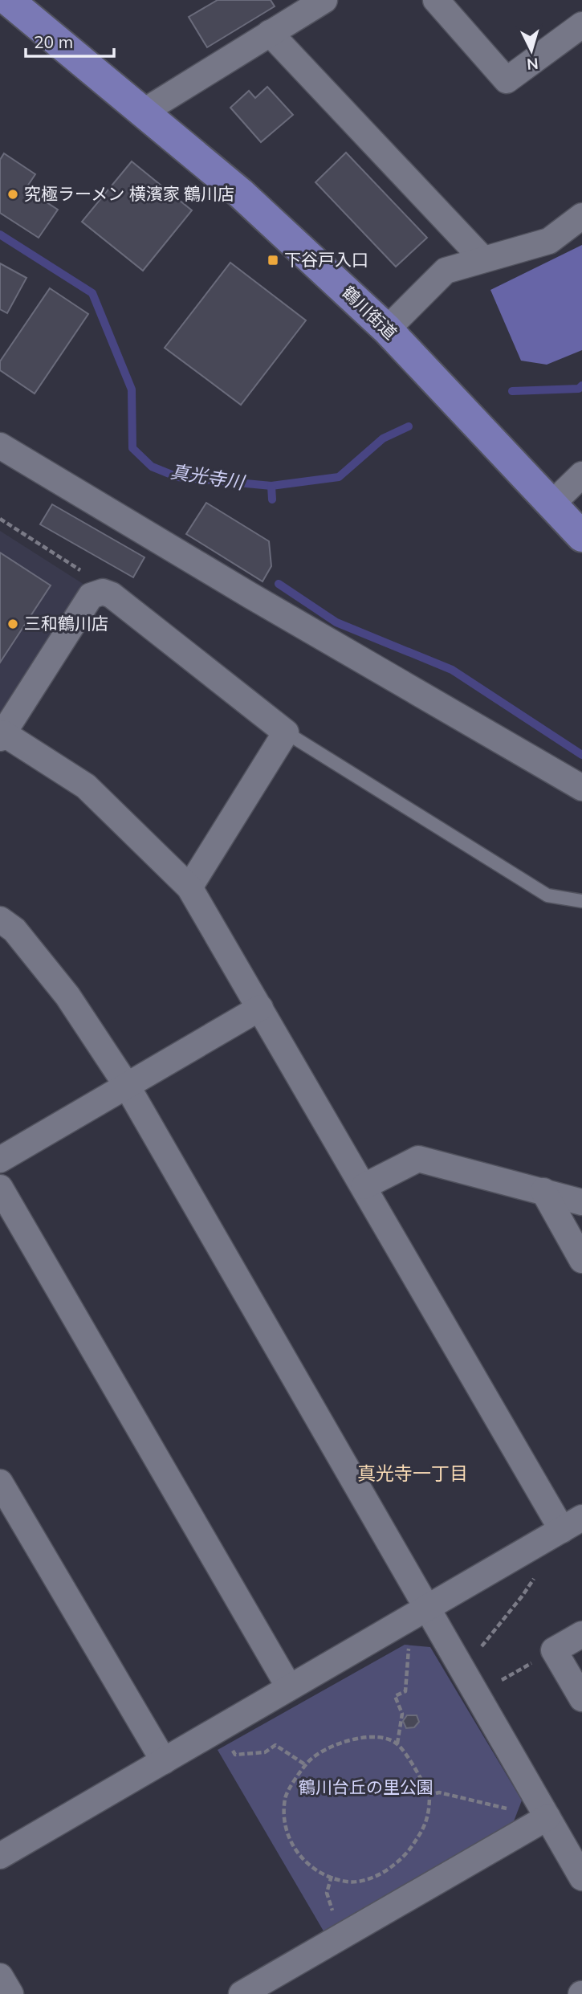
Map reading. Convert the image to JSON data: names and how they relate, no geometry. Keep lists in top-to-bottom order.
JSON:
{
  "streets": {
    "main road": ["鶴川街道"]
  },
  "districts": ["真光寺一丁目"],
  "water": ["真光寺川"],
  "parks": ["鶴川台丘の里公園"],
  "places": {
    "other": ["究極ラーメン 横濱家 鶴川店", "三和鶴川店"],
    "transit": ["下谷戸入口"]
  },
  "scale_bar": "20 m",
  "north": "bottom"
}
